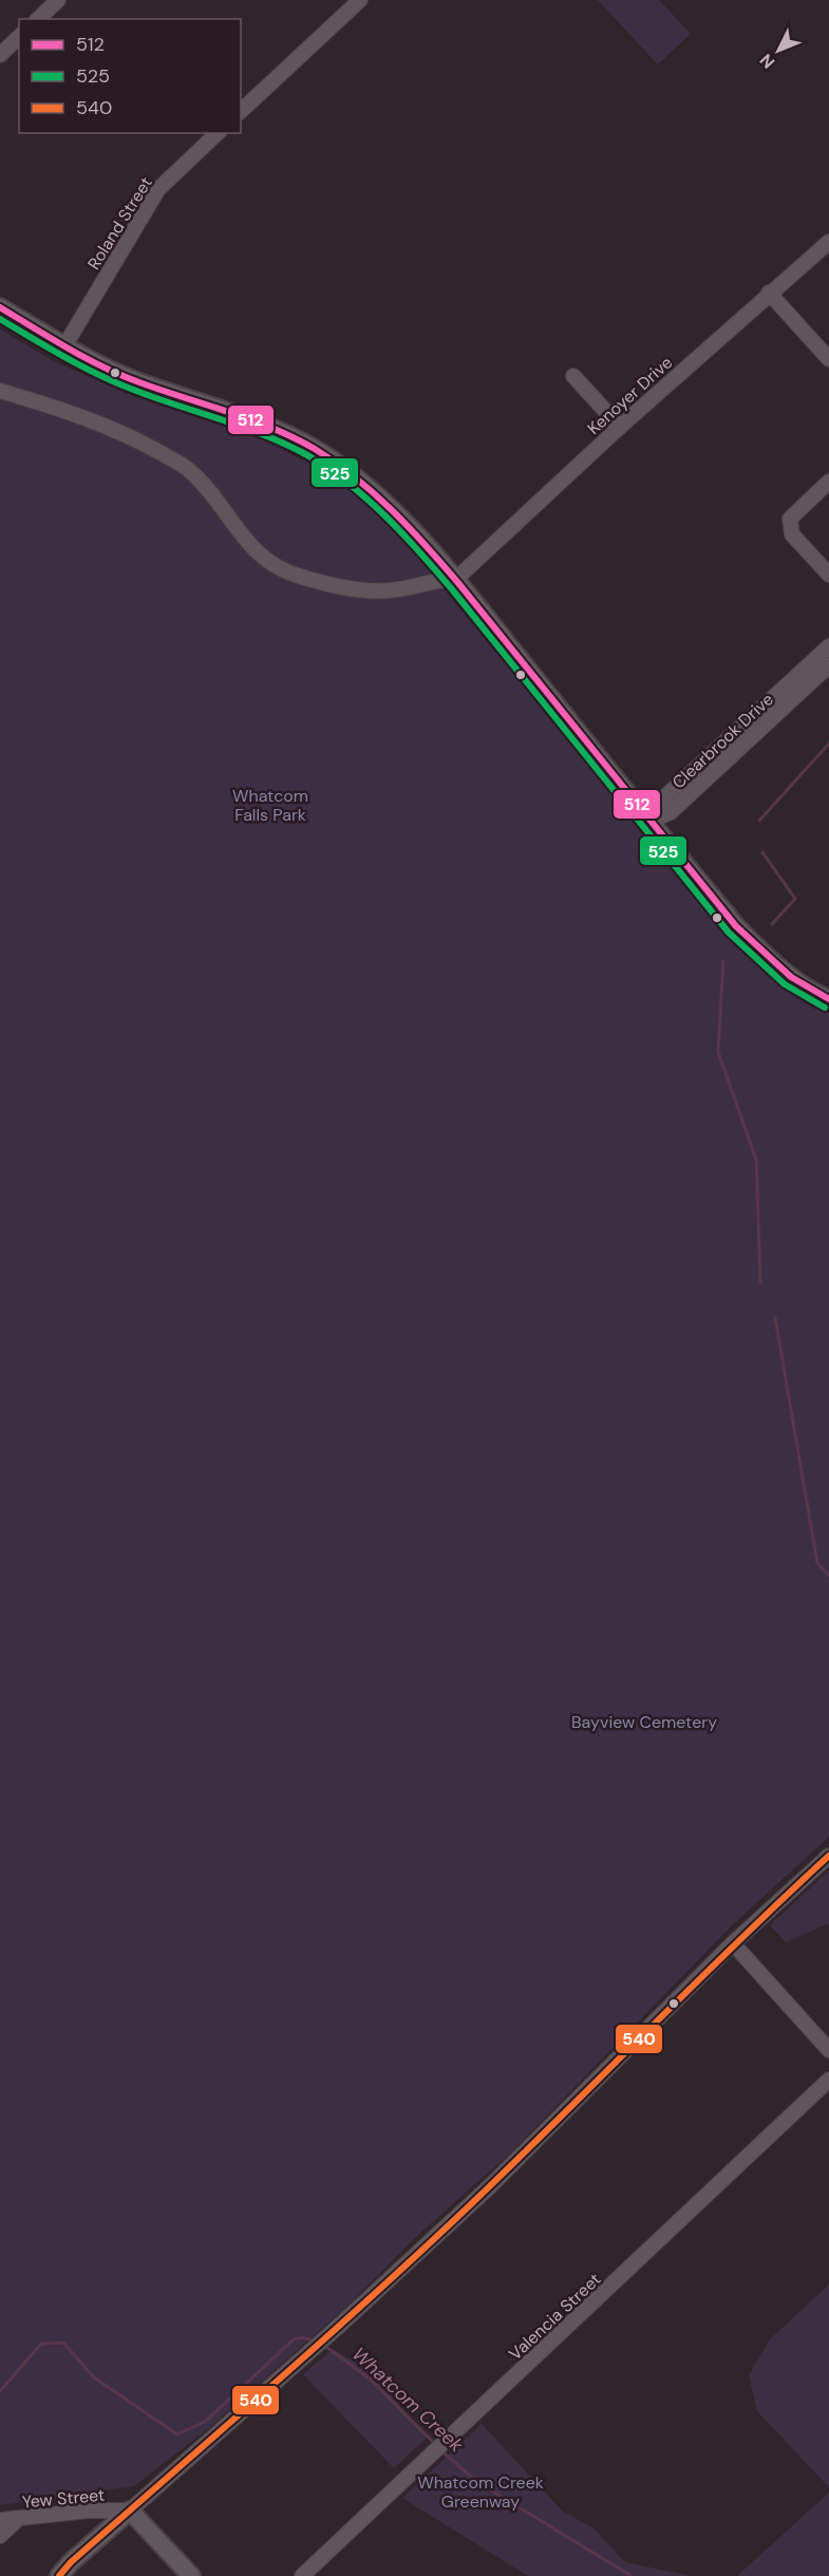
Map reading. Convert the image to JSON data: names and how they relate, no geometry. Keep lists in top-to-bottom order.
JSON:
{
  "streets": {
    "street": [
      "Roland Street",
      "Kenoyer Drive",
      "Clearbrook Drive",
      "Valencia Street",
      "Yew Street"
    ]
  },
  "water": ["Whatcom Creek"],
  "parks": ["Whatcom Falls Park", "Bayview Cemetery", "Whatcom Creek Greenway"],
  "lines": ["transit line 512", "transit line 525", "transit line 540"],
  "legend": ["512", "525", "540"],
  "north": "bottom left"
}
